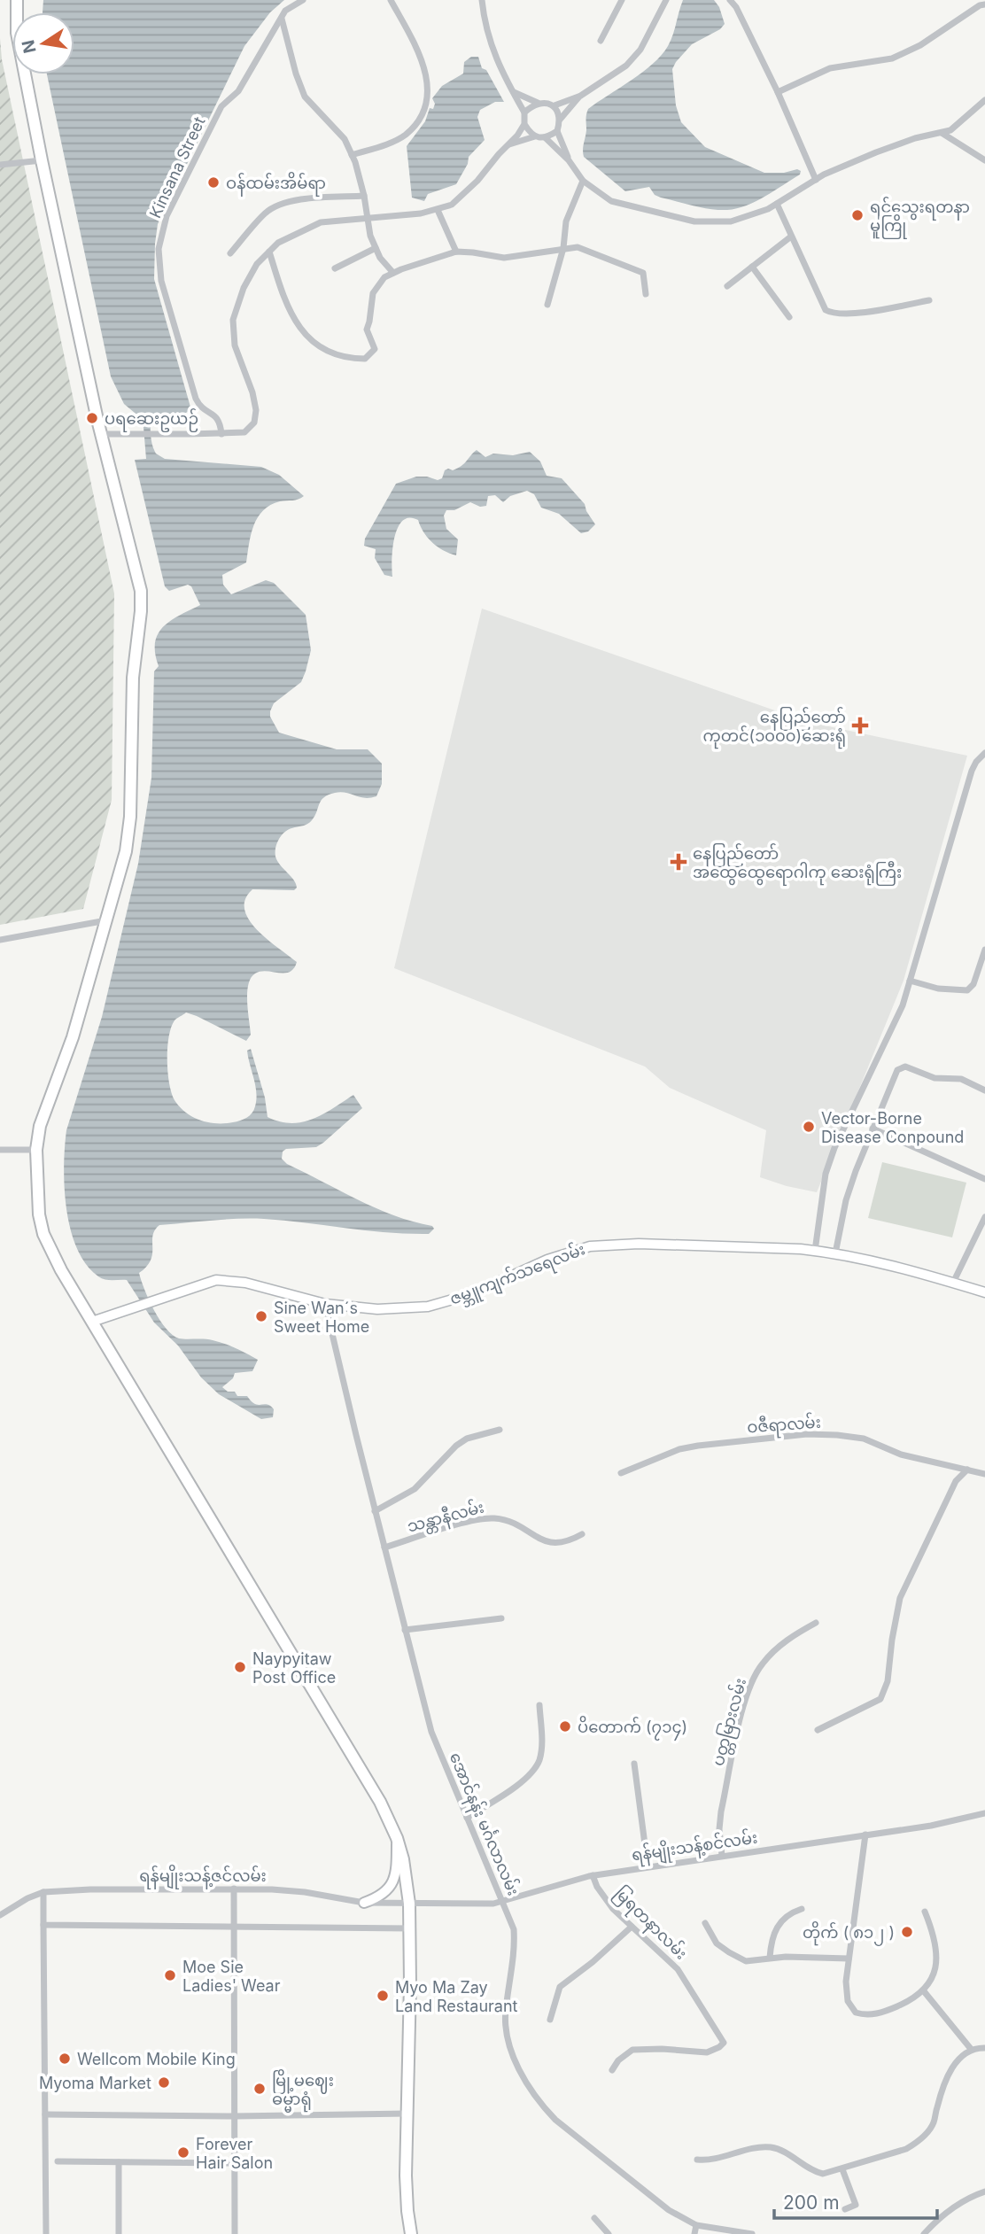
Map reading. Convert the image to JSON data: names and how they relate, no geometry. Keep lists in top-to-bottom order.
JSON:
{
  "streets": {
    "main road": ["ဇမ္ဘူကျက်သရေလမ်း"],
    "street": [
      "Kinsana Street",
      "ဝဇီရာလမ်း",
      "သန္တာနီလမ်း",
      "ပတ္တမြားလမ်း",
      "အောင်နန်း မင်္ဂလာလမ်း",
      "ရန်မျိုးသန့်စင်လမ်း",
      "ရန်မျိုးသန့်ဇင်လမ်း",
      "မြရတနာလမ်း"
    ]
  },
  "crossings": [
    ["ဇမ္ဘူကျက်သရေလမ်း", "အောင်နန်း မင်္ဂလာလမ်း"],
    ["သန္တာနီလမ်း", "အောင်နန်း မင်္ဂလာလမ်း"],
    ["ပတ္တမြားလမ်း", "ရန်မျိုးသန့်စင်လမ်း"],
    ["အောင်နန်း မင်္ဂလာလမ်း", "ရန်မျိုးသန့်စင်လမ်း"],
    ["ရန်မျိုးသန့်စင်လမ်း", "ရန်မျိုးသန့်ဇင်လမ်း"],
    ["ရန်မျိုးသန့်စင်လမ်း", "မြရတနာလမ်း"]
  ],
  "places": {
    "other": [
      "ဝန်ထမ်းအိမ်ရာ",
      "ရင်သွေးရတနာ မူကြို",
      "ပရဆေးဥယဉ်",
      "Vector-Borne Disease Conpound",
      "Sine Wan´s Sweet Home",
      "Naypyitaw Post Office",
      "ပိတောက် (၇၁၄)",
      "တိုက် ( ၈၁၂ )",
      "Moe Sie Ladies' Wear",
      "Myo Ma Zay Land Restaurant",
      "Wellcom Mobile King",
      "Myoma Market",
      "မြို့မဈေး ဓမ္မာရုံ",
      "Forever Hair Salon"
    ],
    "health": ["နေပြည်တော် ကုတင်(၁၀၀၀)ဆေးရုံ", "နေပြည်တော် အထွေထွေရောဂါကု ဆေးရုံကြီး"]
  },
  "scale_bar": "200 m",
  "north": "left"
}
